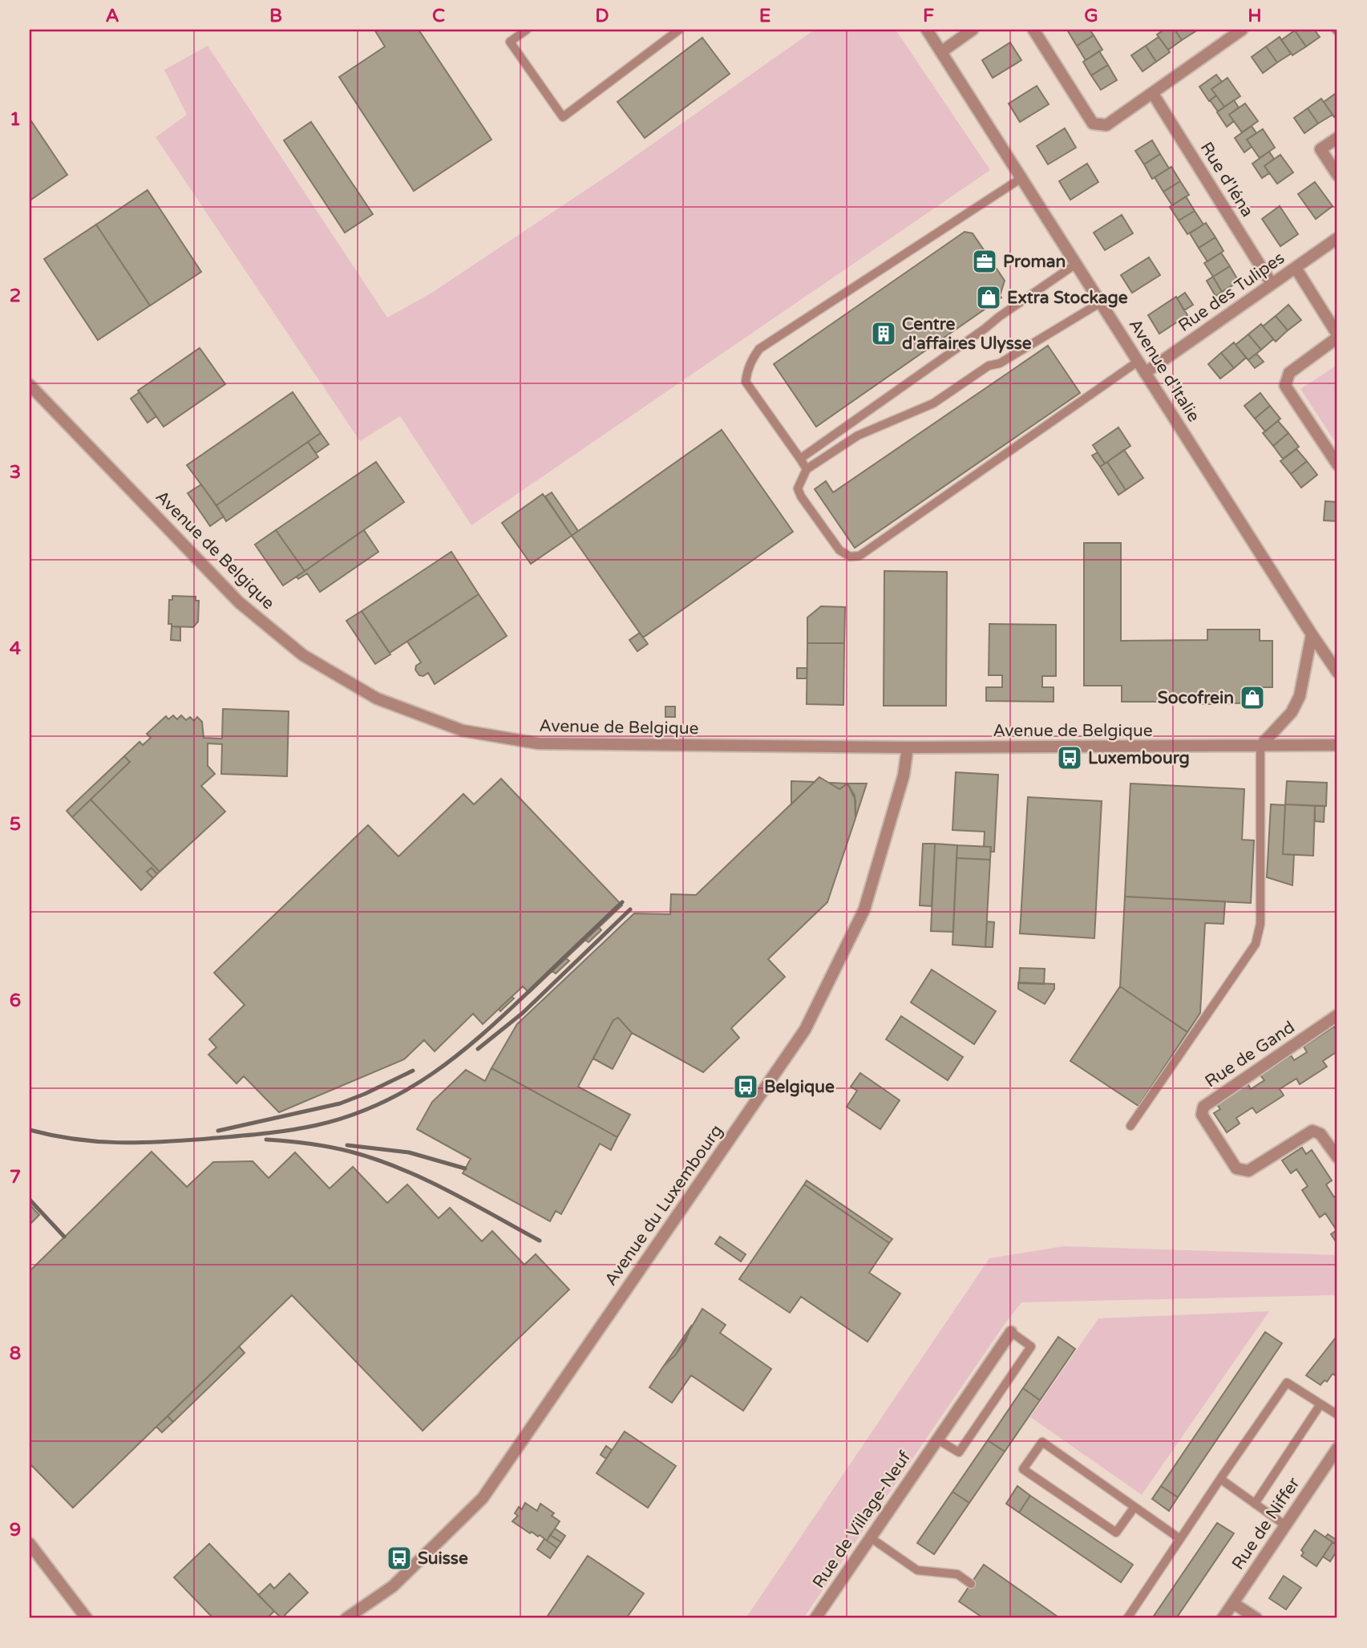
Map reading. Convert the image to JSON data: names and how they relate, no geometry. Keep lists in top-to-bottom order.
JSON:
{
  "streets": {
    "street": [
      "Rue d'Iéna",
      "Rue des Tulipes",
      "Avenue d'Italie",
      "Avenue de Belgique",
      "Rue de Gand",
      "Avenue du Luxembourg",
      "Rue de Village-Neuf",
      "Rue de Niffer"
    ]
  },
  "crossings": [
    ["Rue d'Iéna", "Rue des Tulipes"],
    ["Rue des Tulipes", "Avenue d'Italie"],
    ["Avenue de Belgique", "Avenue du Luxembourg"]
  ],
  "places": {
    "office": ["Proman"],
    "shop": ["Extra Stockage", "Socofrein"],
    "building": ["Centre d'affaires Ulysse"],
    "bus stop": ["Luxembourg", "Belgique", "Suisse"]
  },
  "grid": {
    "columns": [
      "A",
      "B",
      "C",
      "D",
      "E",
      "F",
      "G",
      "H"
    ],
    "rows": [
      "1",
      "2",
      "3",
      "4",
      "5",
      "6",
      "7",
      "8",
      "9"
    ]
  }
}
